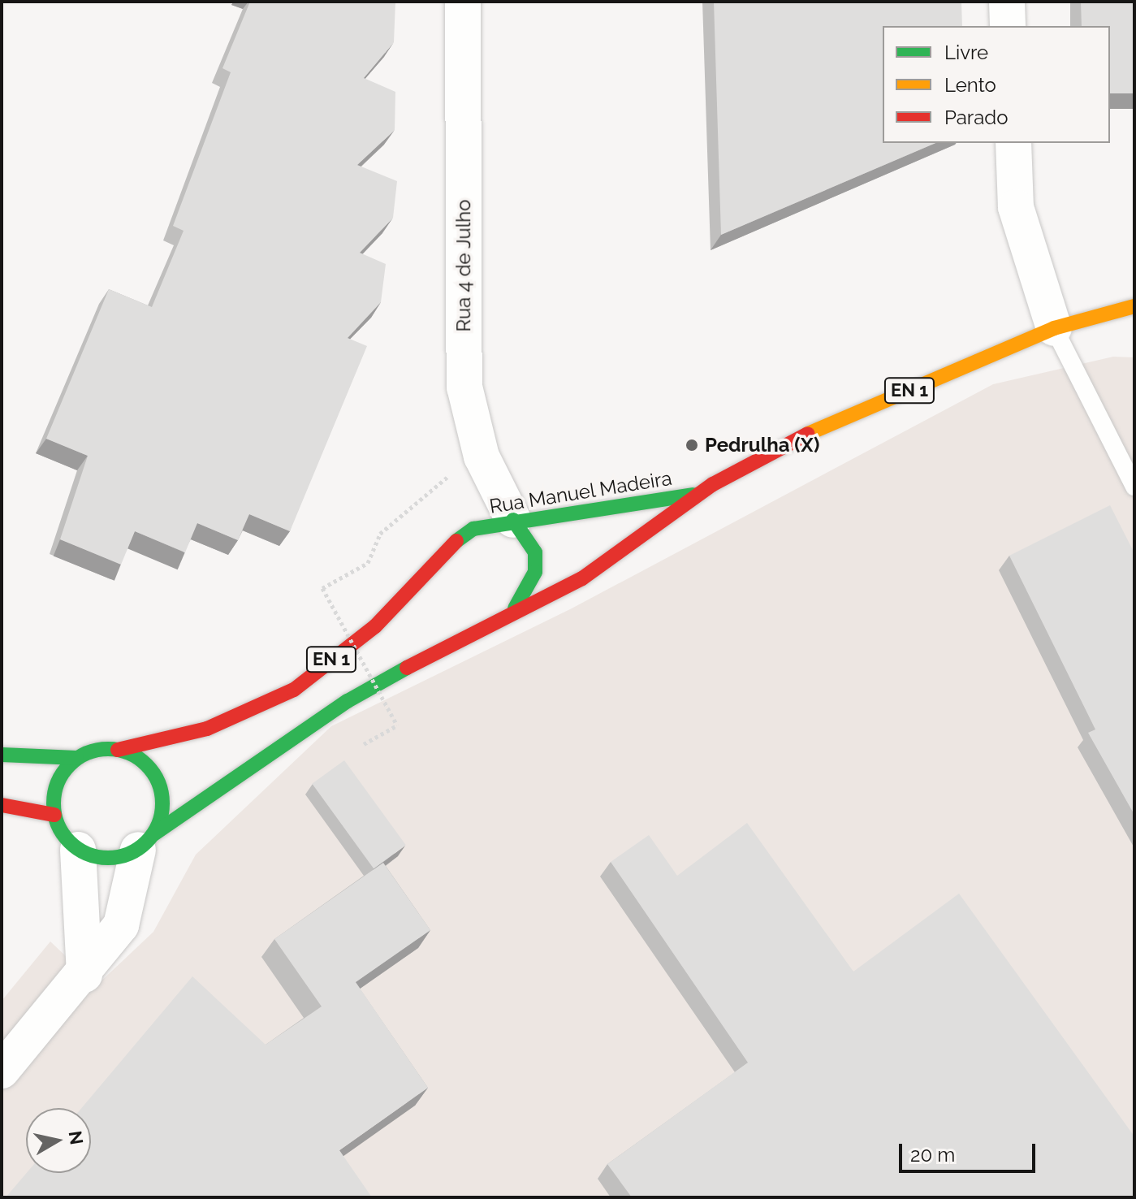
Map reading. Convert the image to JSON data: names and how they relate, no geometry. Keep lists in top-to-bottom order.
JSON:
{
  "streets": {
    "main road": ["EN 1", "Rua Manuel Madeira"],
    "street": ["Rua 4 de Julho"]
  },
  "crossings": [
    ["Rua 4 de Julho", "Rua Manuel Madeira"],
    ["EN 1", "Rua Manuel Madeira"]
  ],
  "places": ["Pedrulha (X)"],
  "legend": ["Livre", "Lento", "Parado"],
  "scale_bar": "20 m",
  "north": "right"
}
